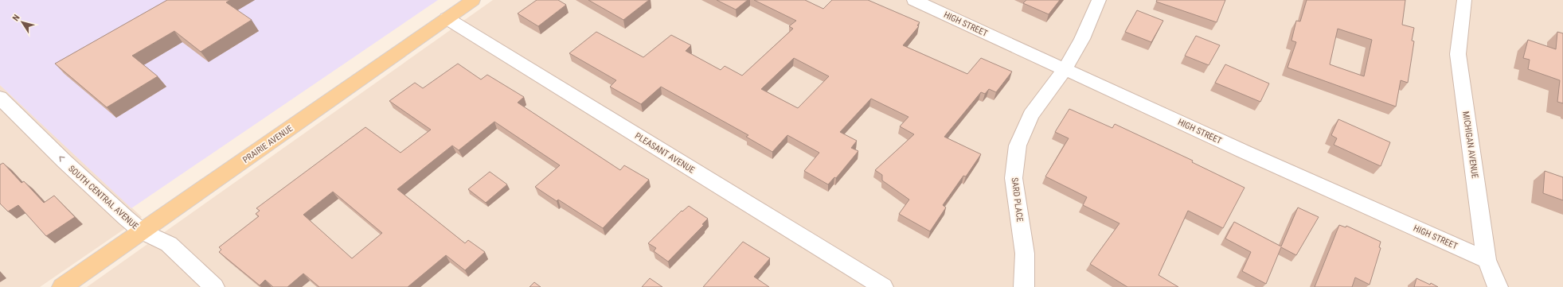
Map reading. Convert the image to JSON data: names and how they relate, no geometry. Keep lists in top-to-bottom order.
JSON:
{
  "streets": {
    "main road": ["PRAIRIE AVENUE"],
    "street": [
      "HIGH STREET",
      "MICHIGAN AVENUE",
      "PLEASANT AVENUE",
      "SOUTH CENTRAL AVENUE",
      "SARD PLACE"
    ]
  },
  "crossings": [
    ["HIGH STREET", "MICHIGAN AVENUE"],
    ["HIGH STREET", "SARD PLACE"],
    ["PRAIRIE AVENUE", "PLEASANT AVENUE"],
    ["PRAIRIE AVENUE", "SOUTH CENTRAL AVENUE"]
  ],
  "one_way": ["SOUTH CENTRAL AVENUE"],
  "north": "top left"
}
